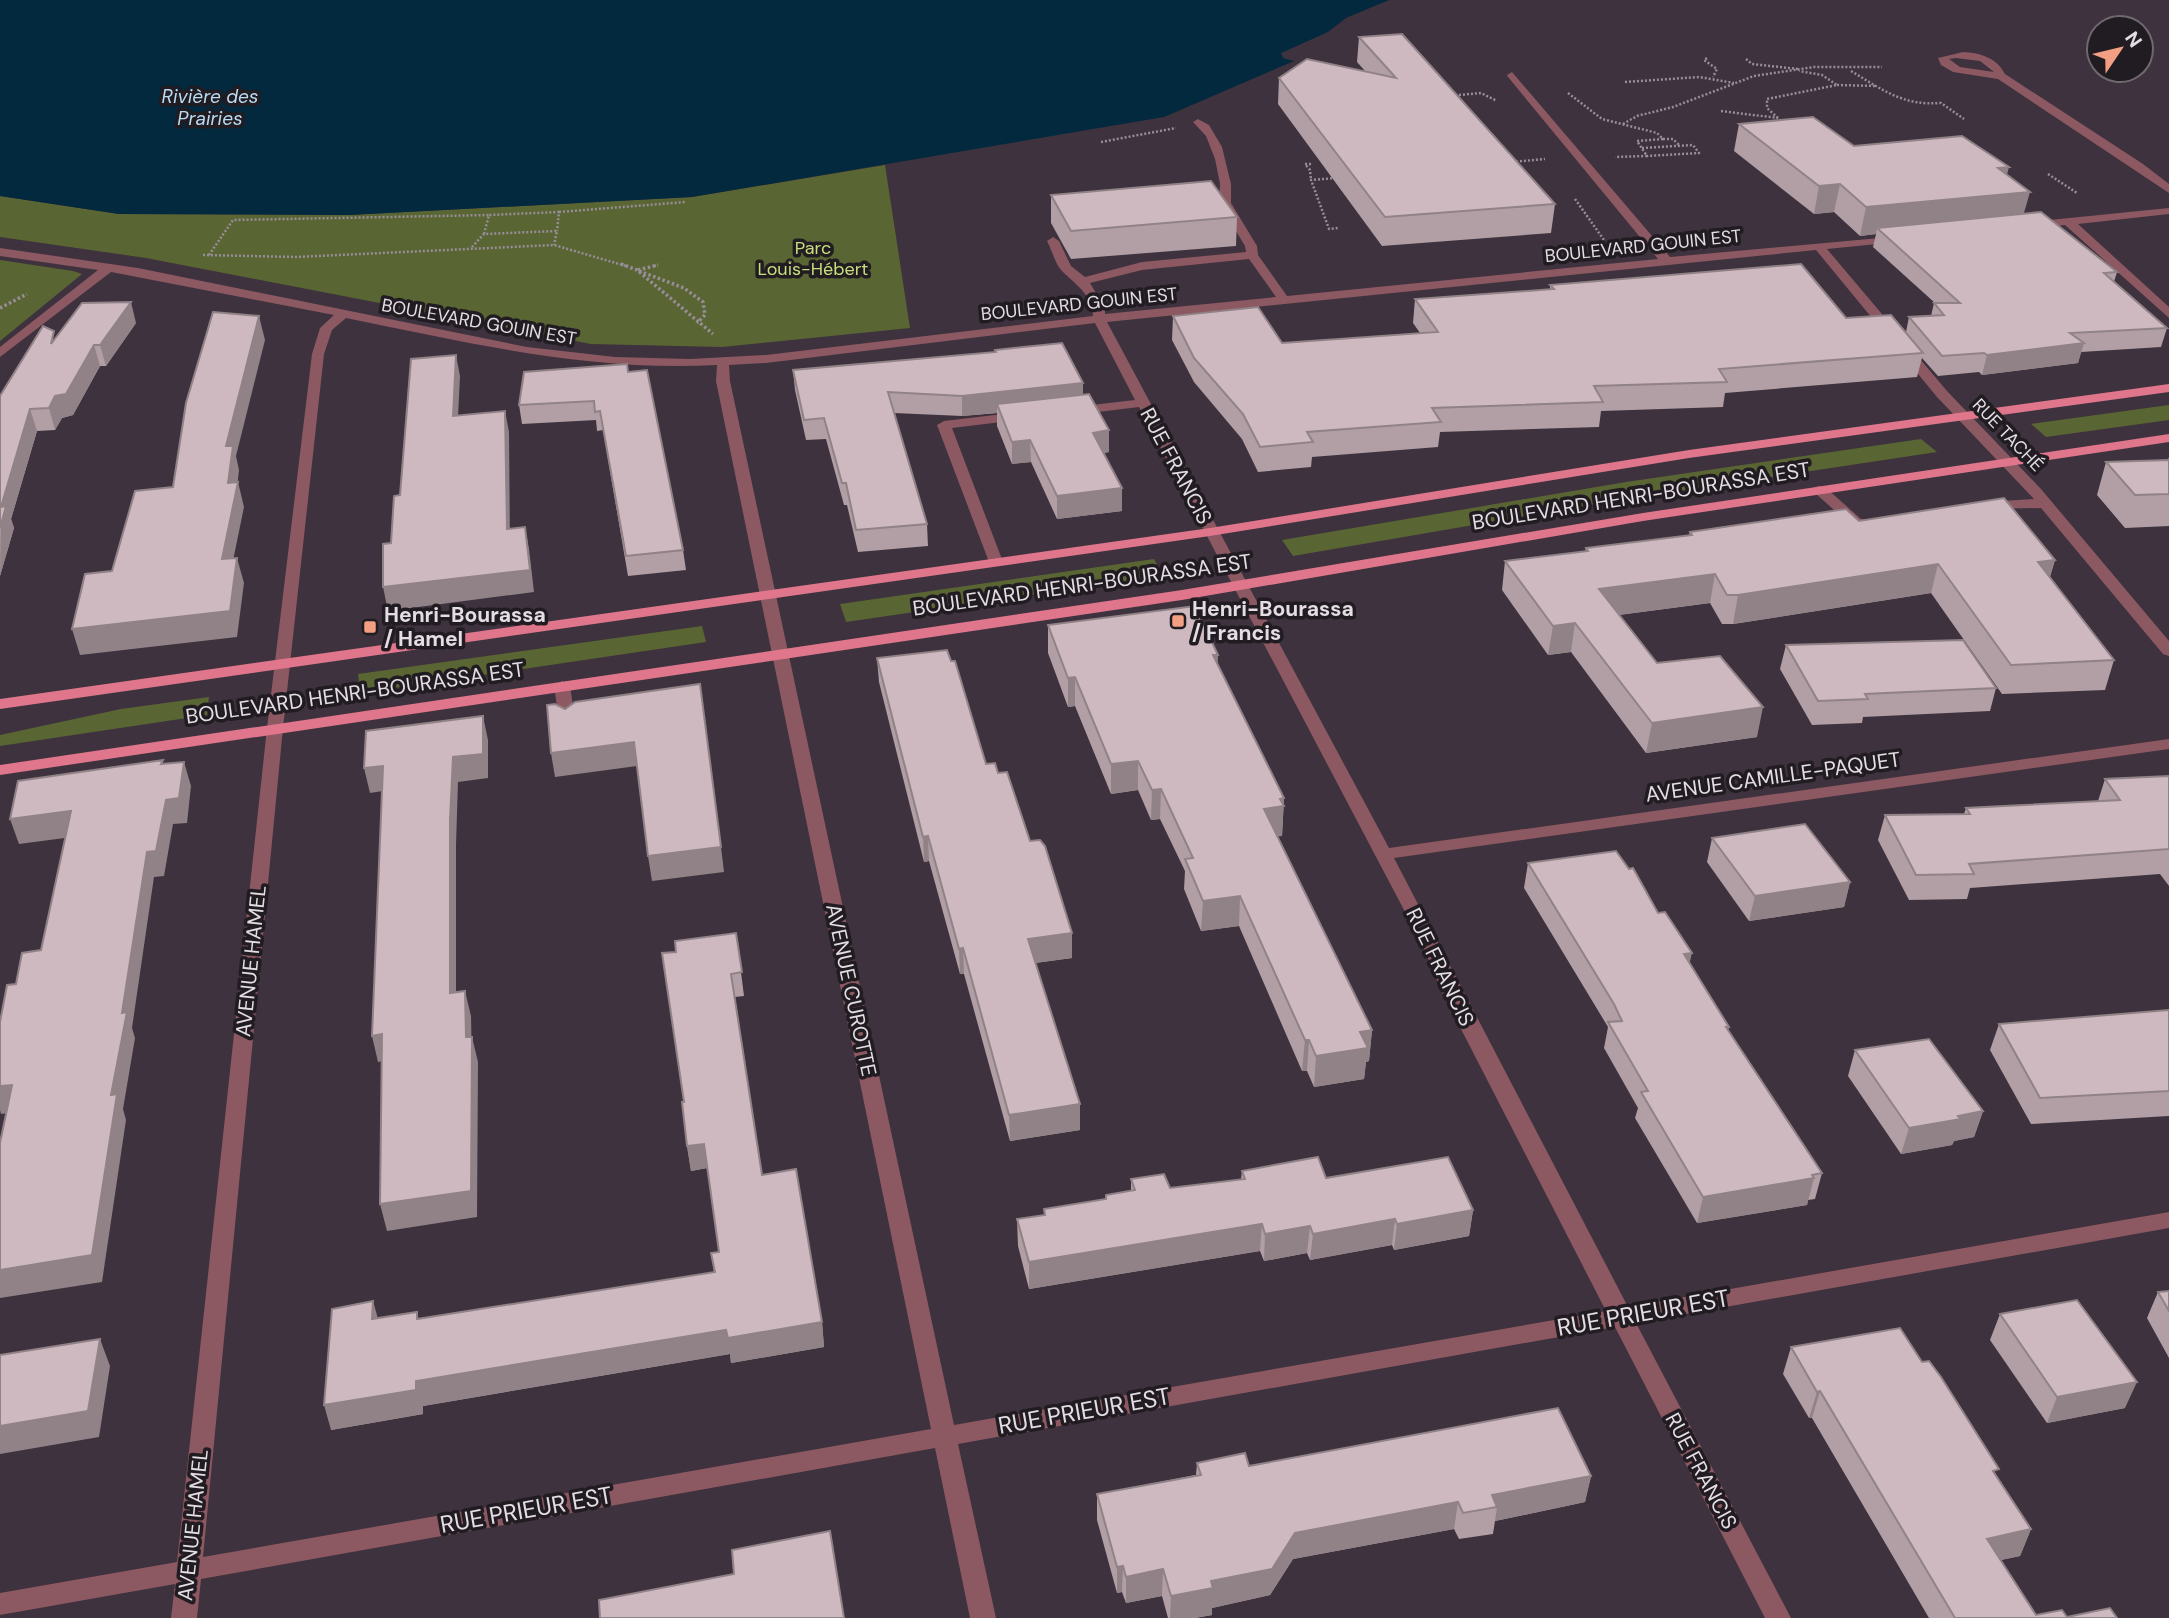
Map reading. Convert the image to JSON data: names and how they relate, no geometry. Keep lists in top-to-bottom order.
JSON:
{
  "streets": {
    "main road": ["BOULEVARD HENRI-BOURASSA EST"],
    "street": [
      "BOULEVARD GOUIN EST",
      "RUE TACHÉ",
      "RUE FRANCIS",
      "AVENUE CAMILLE-PAQUET",
      "AVENUE HAMEL",
      "AVENUE CUROTTE",
      "RUE PRIEUR EST"
    ]
  },
  "crossings": [
    ["BOULEVARD GOUIN EST", "RUE TACHÉ"],
    ["BOULEVARD GOUIN EST", "RUE FRANCIS"],
    ["BOULEVARD GOUIN EST", "AVENUE HAMEL"],
    ["BOULEVARD GOUIN EST", "AVENUE CUROTTE"],
    ["RUE TACHÉ", "BOULEVARD HENRI-BOURASSA EST"],
    ["RUE FRANCIS", "BOULEVARD HENRI-BOURASSA EST"],
    ["RUE FRANCIS", "AVENUE CAMILLE-PAQUET"],
    ["RUE FRANCIS", "RUE PRIEUR EST"],
    ["BOULEVARD HENRI-BOURASSA EST", "AVENUE HAMEL"],
    ["BOULEVARD HENRI-BOURASSA EST", "AVENUE CUROTTE"],
    ["AVENUE HAMEL", "RUE PRIEUR EST"],
    ["AVENUE CUROTTE", "RUE PRIEUR EST"]
  ],
  "water": ["Rivière des Prairies"],
  "parks": ["Parc Louis-Hébert"],
  "places": {
    "transit": ["Henri-Bourassa / Francis", "Henri-Bourassa / Hamel"]
  },
  "north": "top right"
}
